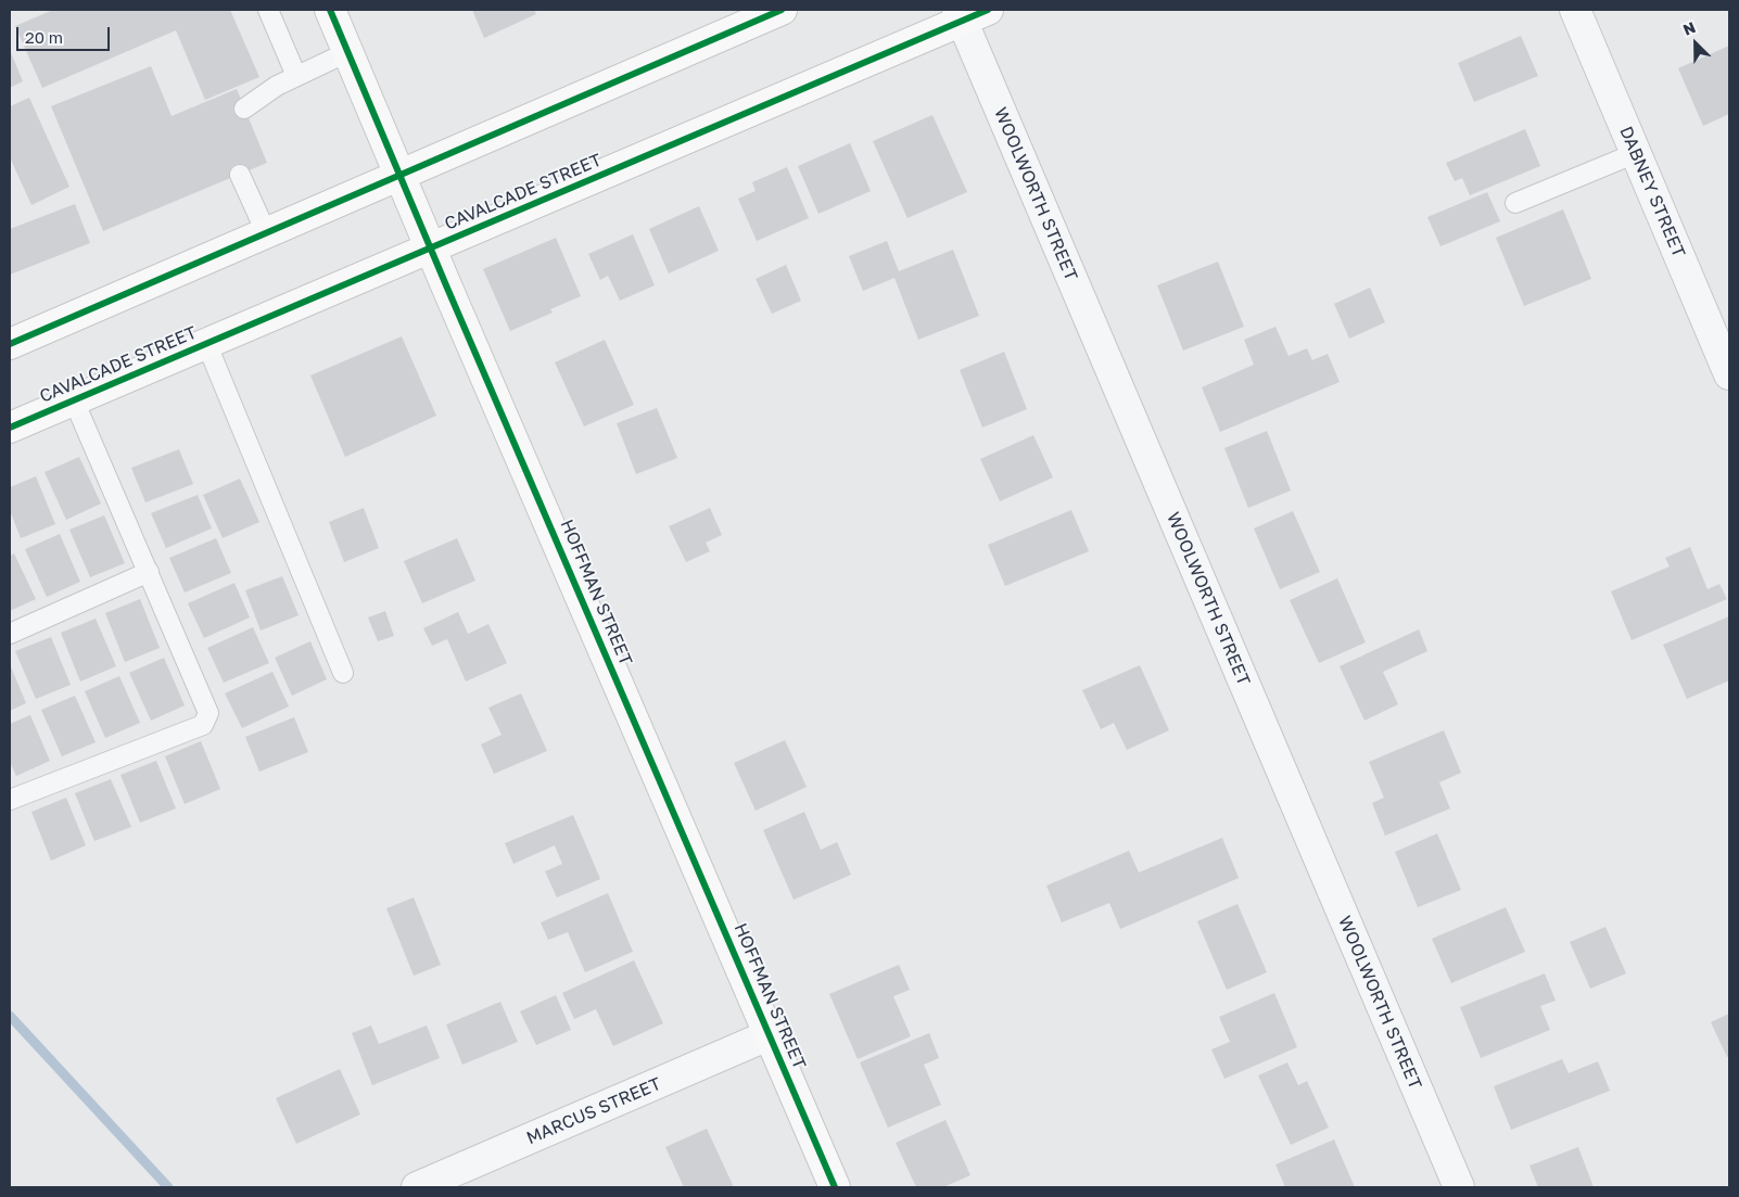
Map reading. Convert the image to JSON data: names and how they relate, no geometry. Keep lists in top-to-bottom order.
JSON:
{
  "streets": {
    "main road": ["CAVALCADE STREET", "HOFFMAN STREET"],
    "street": ["DABNEY STREET", "WOOLWORTH STREET", "MARCUS STREET"]
  },
  "crossings": [
    ["CAVALCADE STREET", "WOOLWORTH STREET"],
    ["CAVALCADE STREET", "HOFFMAN STREET"],
    ["HOFFMAN STREET", "MARCUS STREET"]
  ],
  "scale_bar": "20 m",
  "north": "top left"
}
